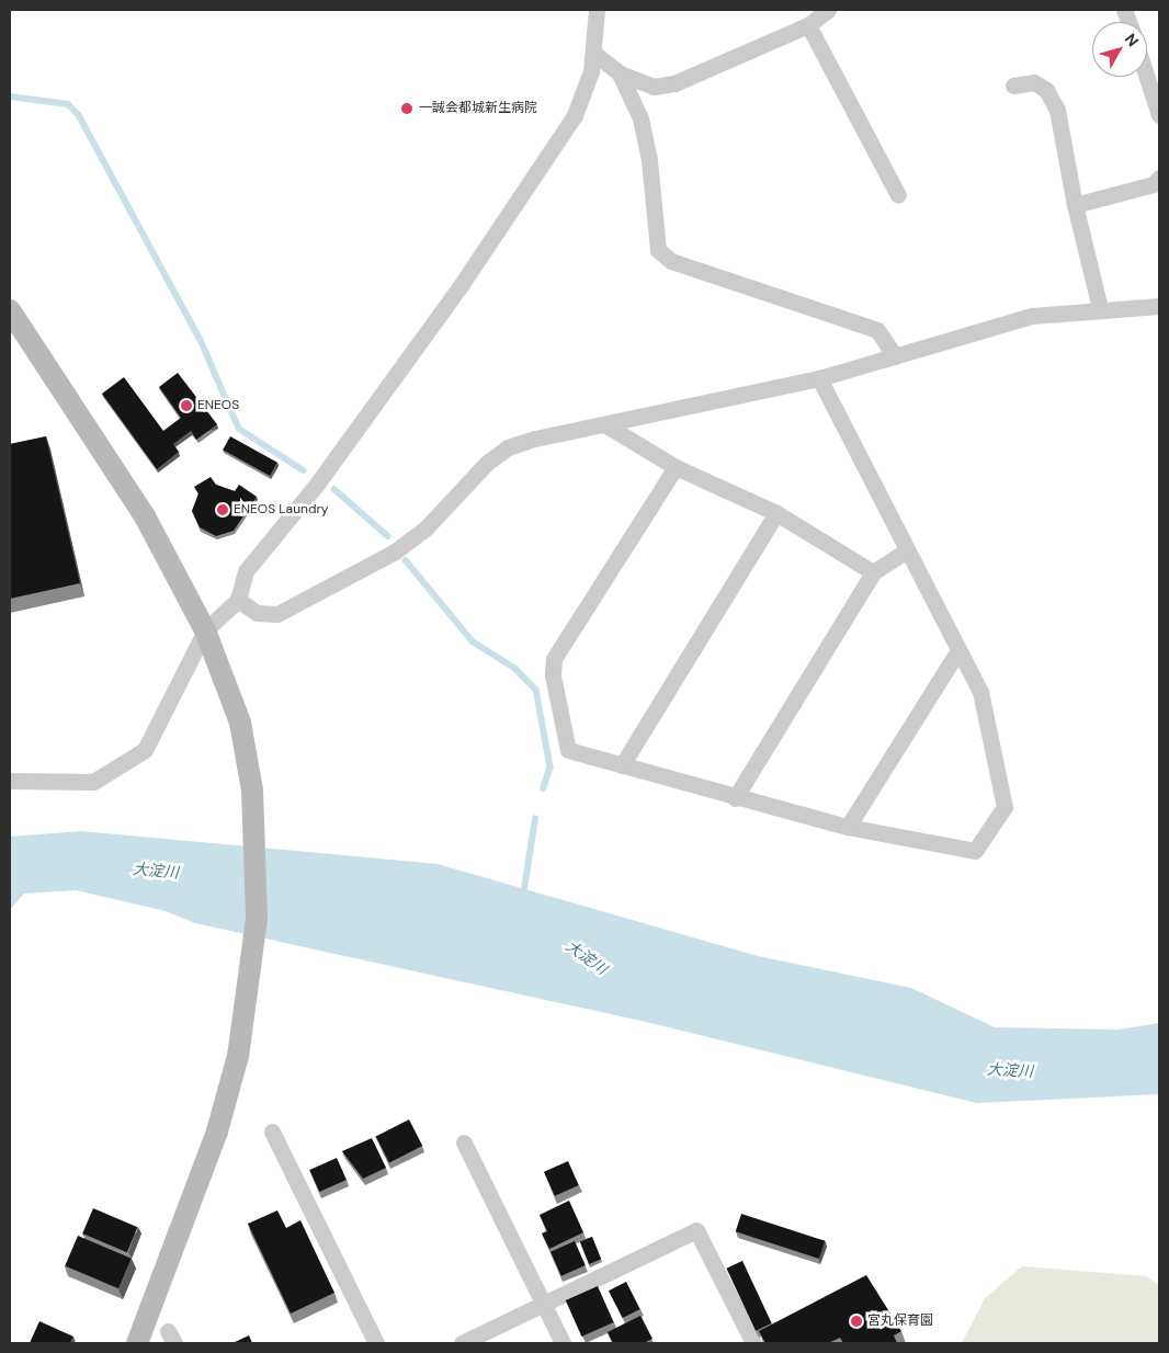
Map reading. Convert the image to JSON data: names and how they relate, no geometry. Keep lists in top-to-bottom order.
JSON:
{
  "water": ["大淀川"],
  "places": [
    "一誠会都城新生病院",
    "ENEOS",
    "ENEOS Laundry",
    "宮丸保育園"
  ],
  "north": "top right"
}
